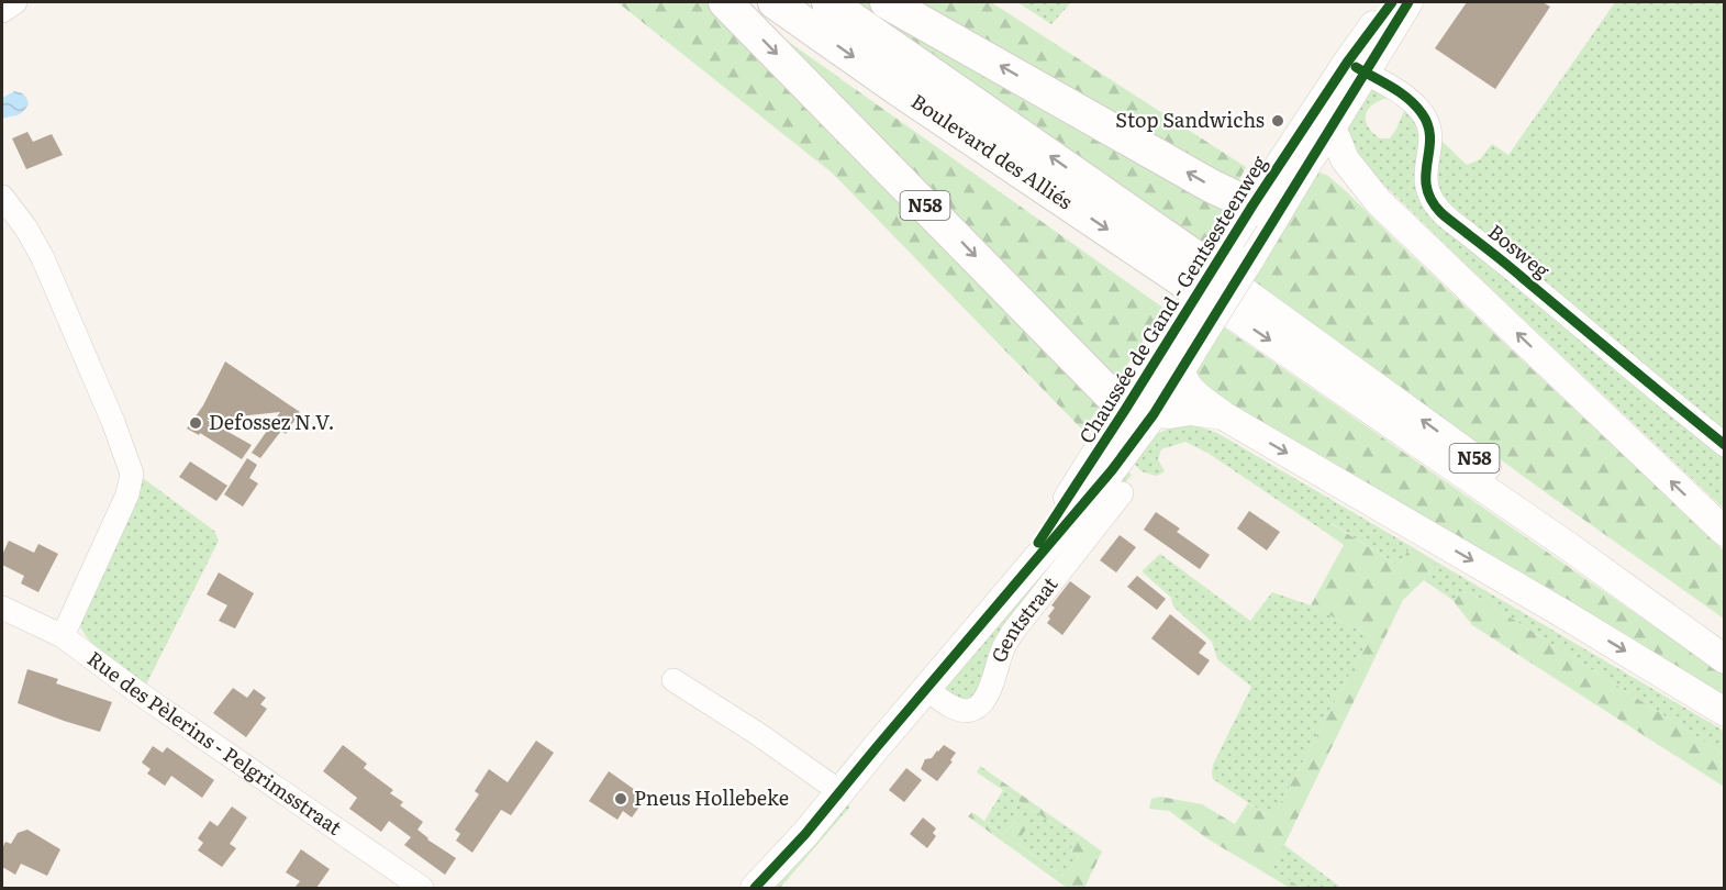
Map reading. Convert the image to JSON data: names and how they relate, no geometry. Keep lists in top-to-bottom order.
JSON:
{
  "streets": {
    "highway": ["Boulevard des Alliés", "N58"],
    "main road": ["Chaussée de Gand - Gentsesteenweg"],
    "street": ["Bosweg", "Gentstraat", "Rue des Pèlerins - Pelgrimsstraat"]
  },
  "crossings": [
    ["Boulevard des Alliés", "N58"],
    ["Boulevard des Alliés", "Chaussée de Gand - Gentsesteenweg"],
    ["N58", "Chaussée de Gand - Gentsesteenweg"],
    ["Bosweg", "Chaussée de Gand - Gentsesteenweg"],
    ["Chaussée de Gand - Gentsesteenweg", "Gentstraat"]
  ],
  "places": ["Stop Sandwichs", "Defossez N.V.", "Pneus Hollebeke"]
}
